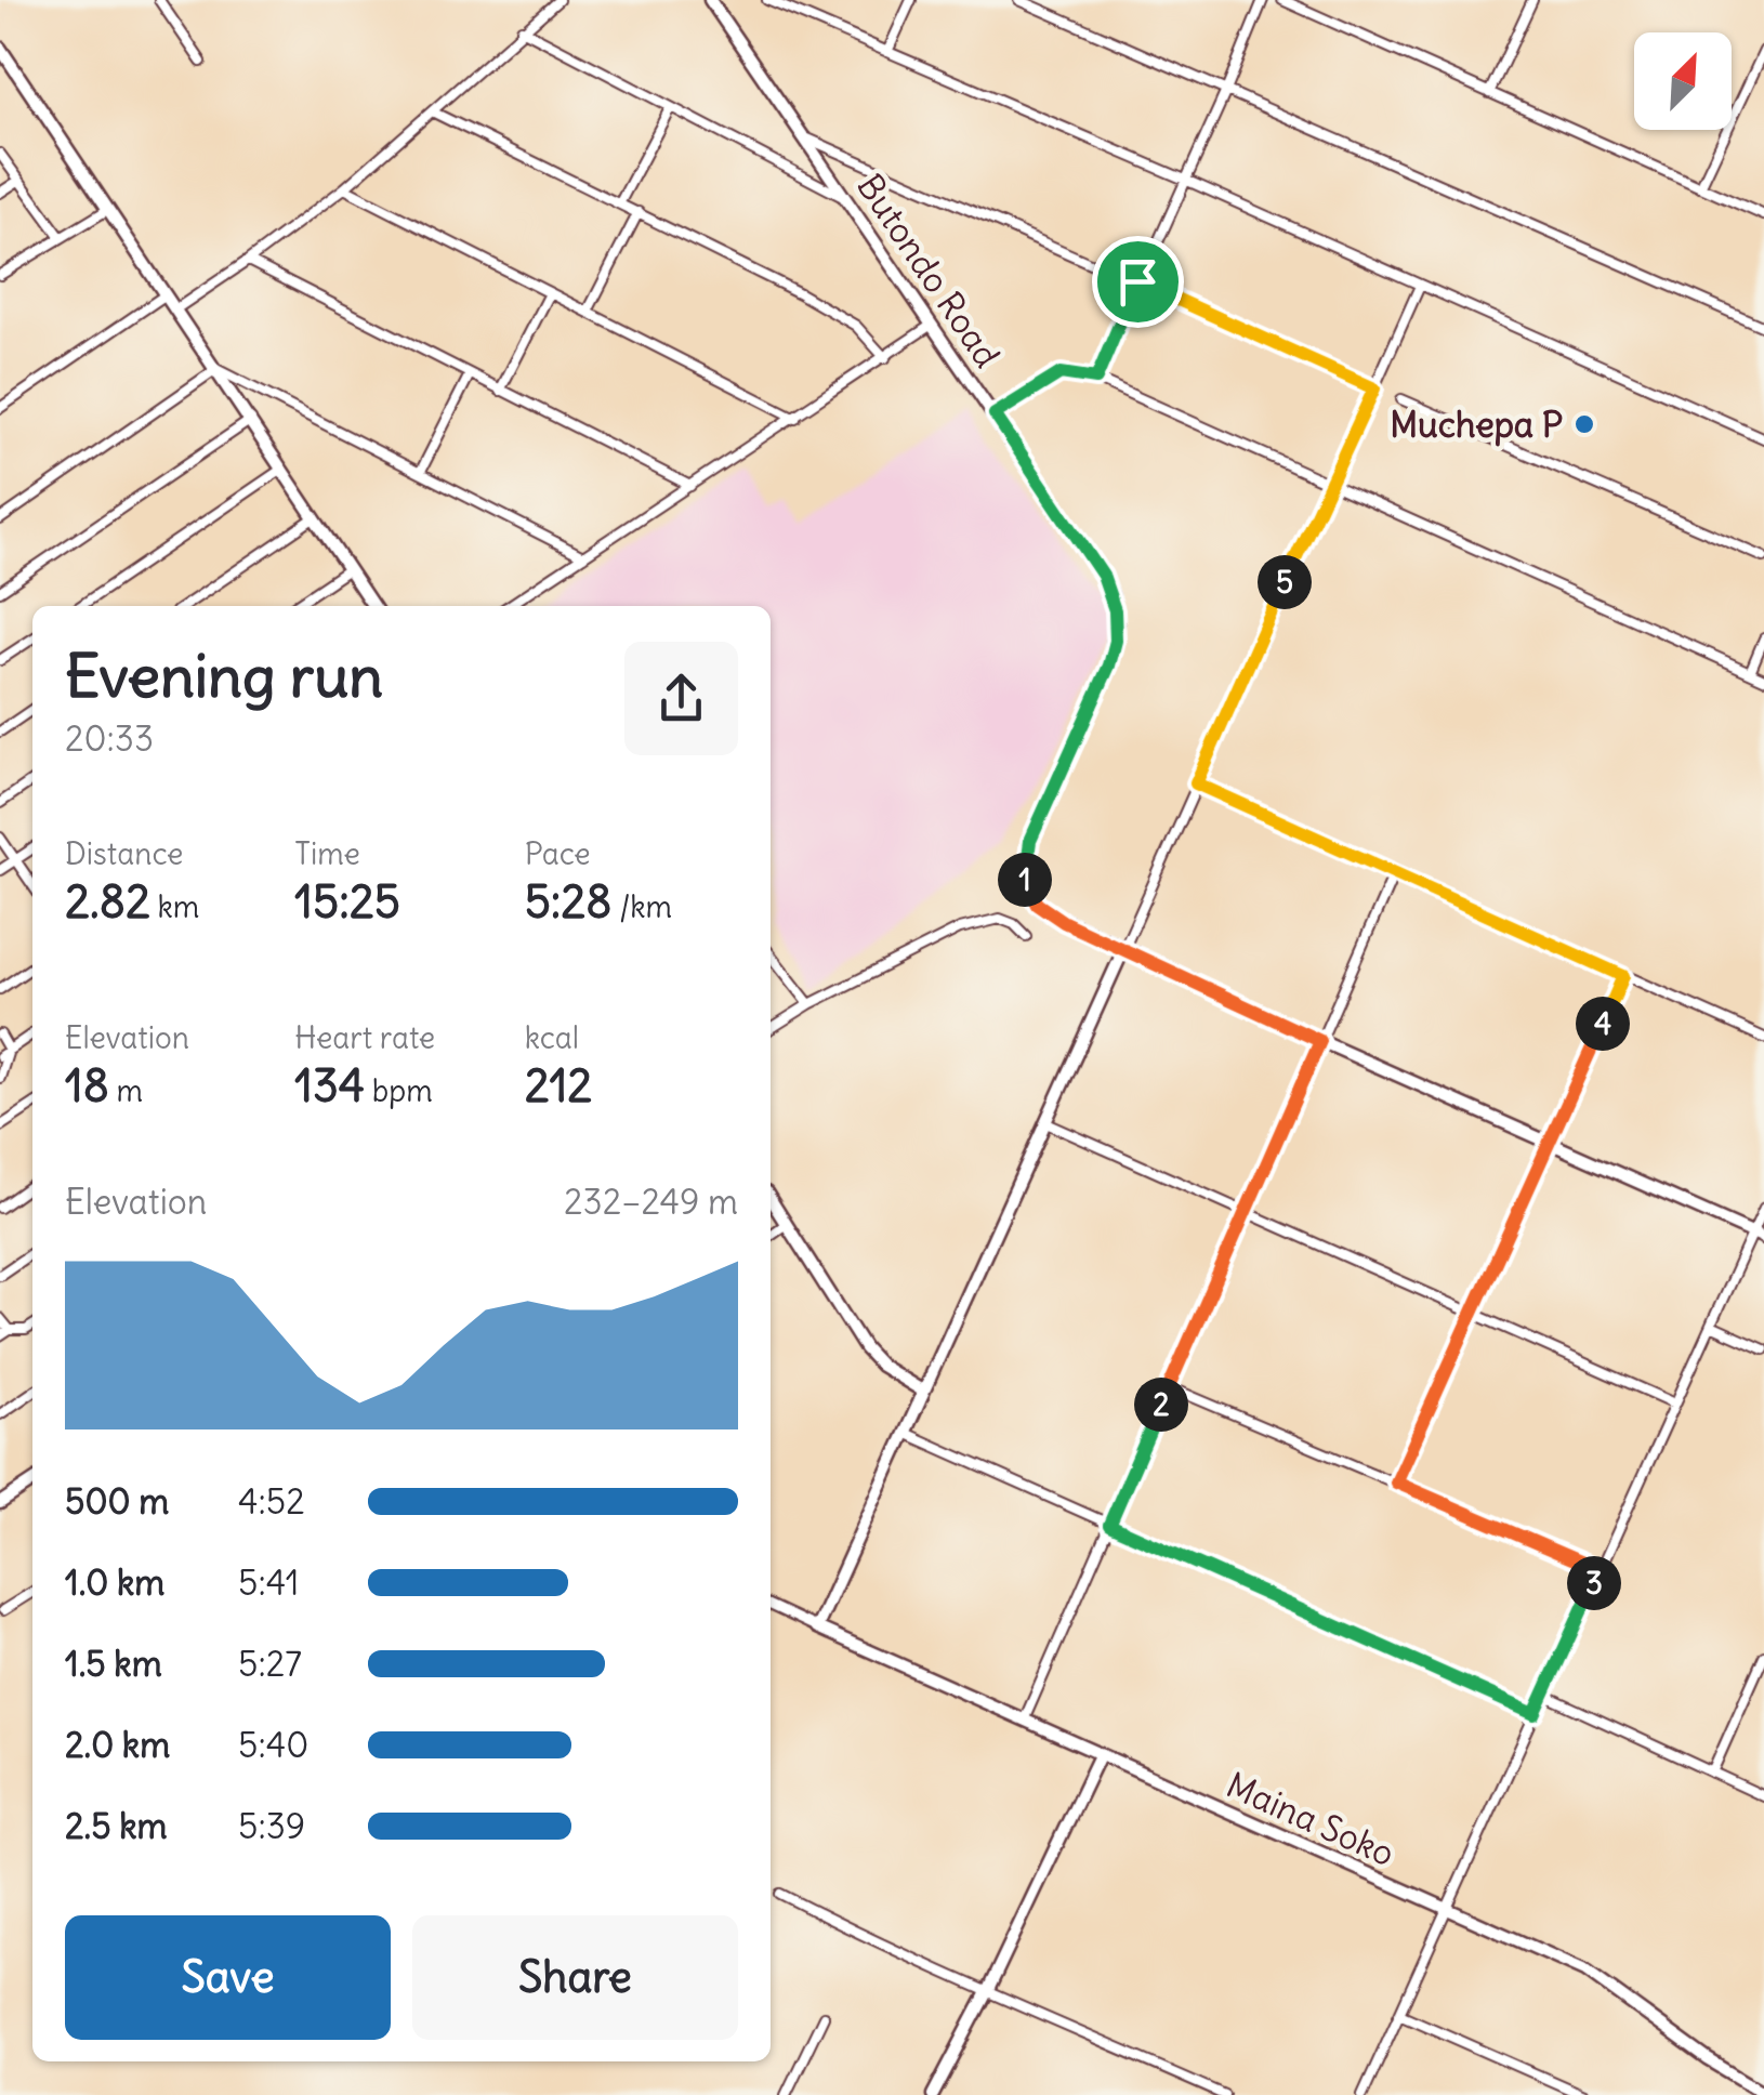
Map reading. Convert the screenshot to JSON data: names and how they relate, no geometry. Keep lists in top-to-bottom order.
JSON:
{
  "streets": {
    "street": ["Butondo Road", "Maina Soko"]
  },
  "places": ["Muchepa P"],
  "north": "top right",
  "page": {
    "pins": [
      "5",
      "1",
      "4",
      "2",
      "3"
    ],
    "heading": ["Evening run", "20:33"],
    "stats": [
      ["Distance", "2.82 km"],
      ["Time", "15:25"],
      ["Pace", "5:28 /km"],
      ["Elevation", "18 m"],
      ["Heart rate", "134 bpm"],
      ["kcal", "212"]
    ],
    "chart": ["Elevation", "232–249 m"],
    "list": [
      {
        "name": "500 m",
        "note": "4:52"
      },
      {
        "name": "1.0 km",
        "note": "5:41"
      },
      {
        "name": "1.5 km",
        "note": "5:27"
      },
      {
        "name": "2.0 km",
        "note": "5:40"
      },
      {
        "name": "2.5 km",
        "note": "5:39"
      }
    ],
    "buttons": ["Save", "Share"]
  }
}
